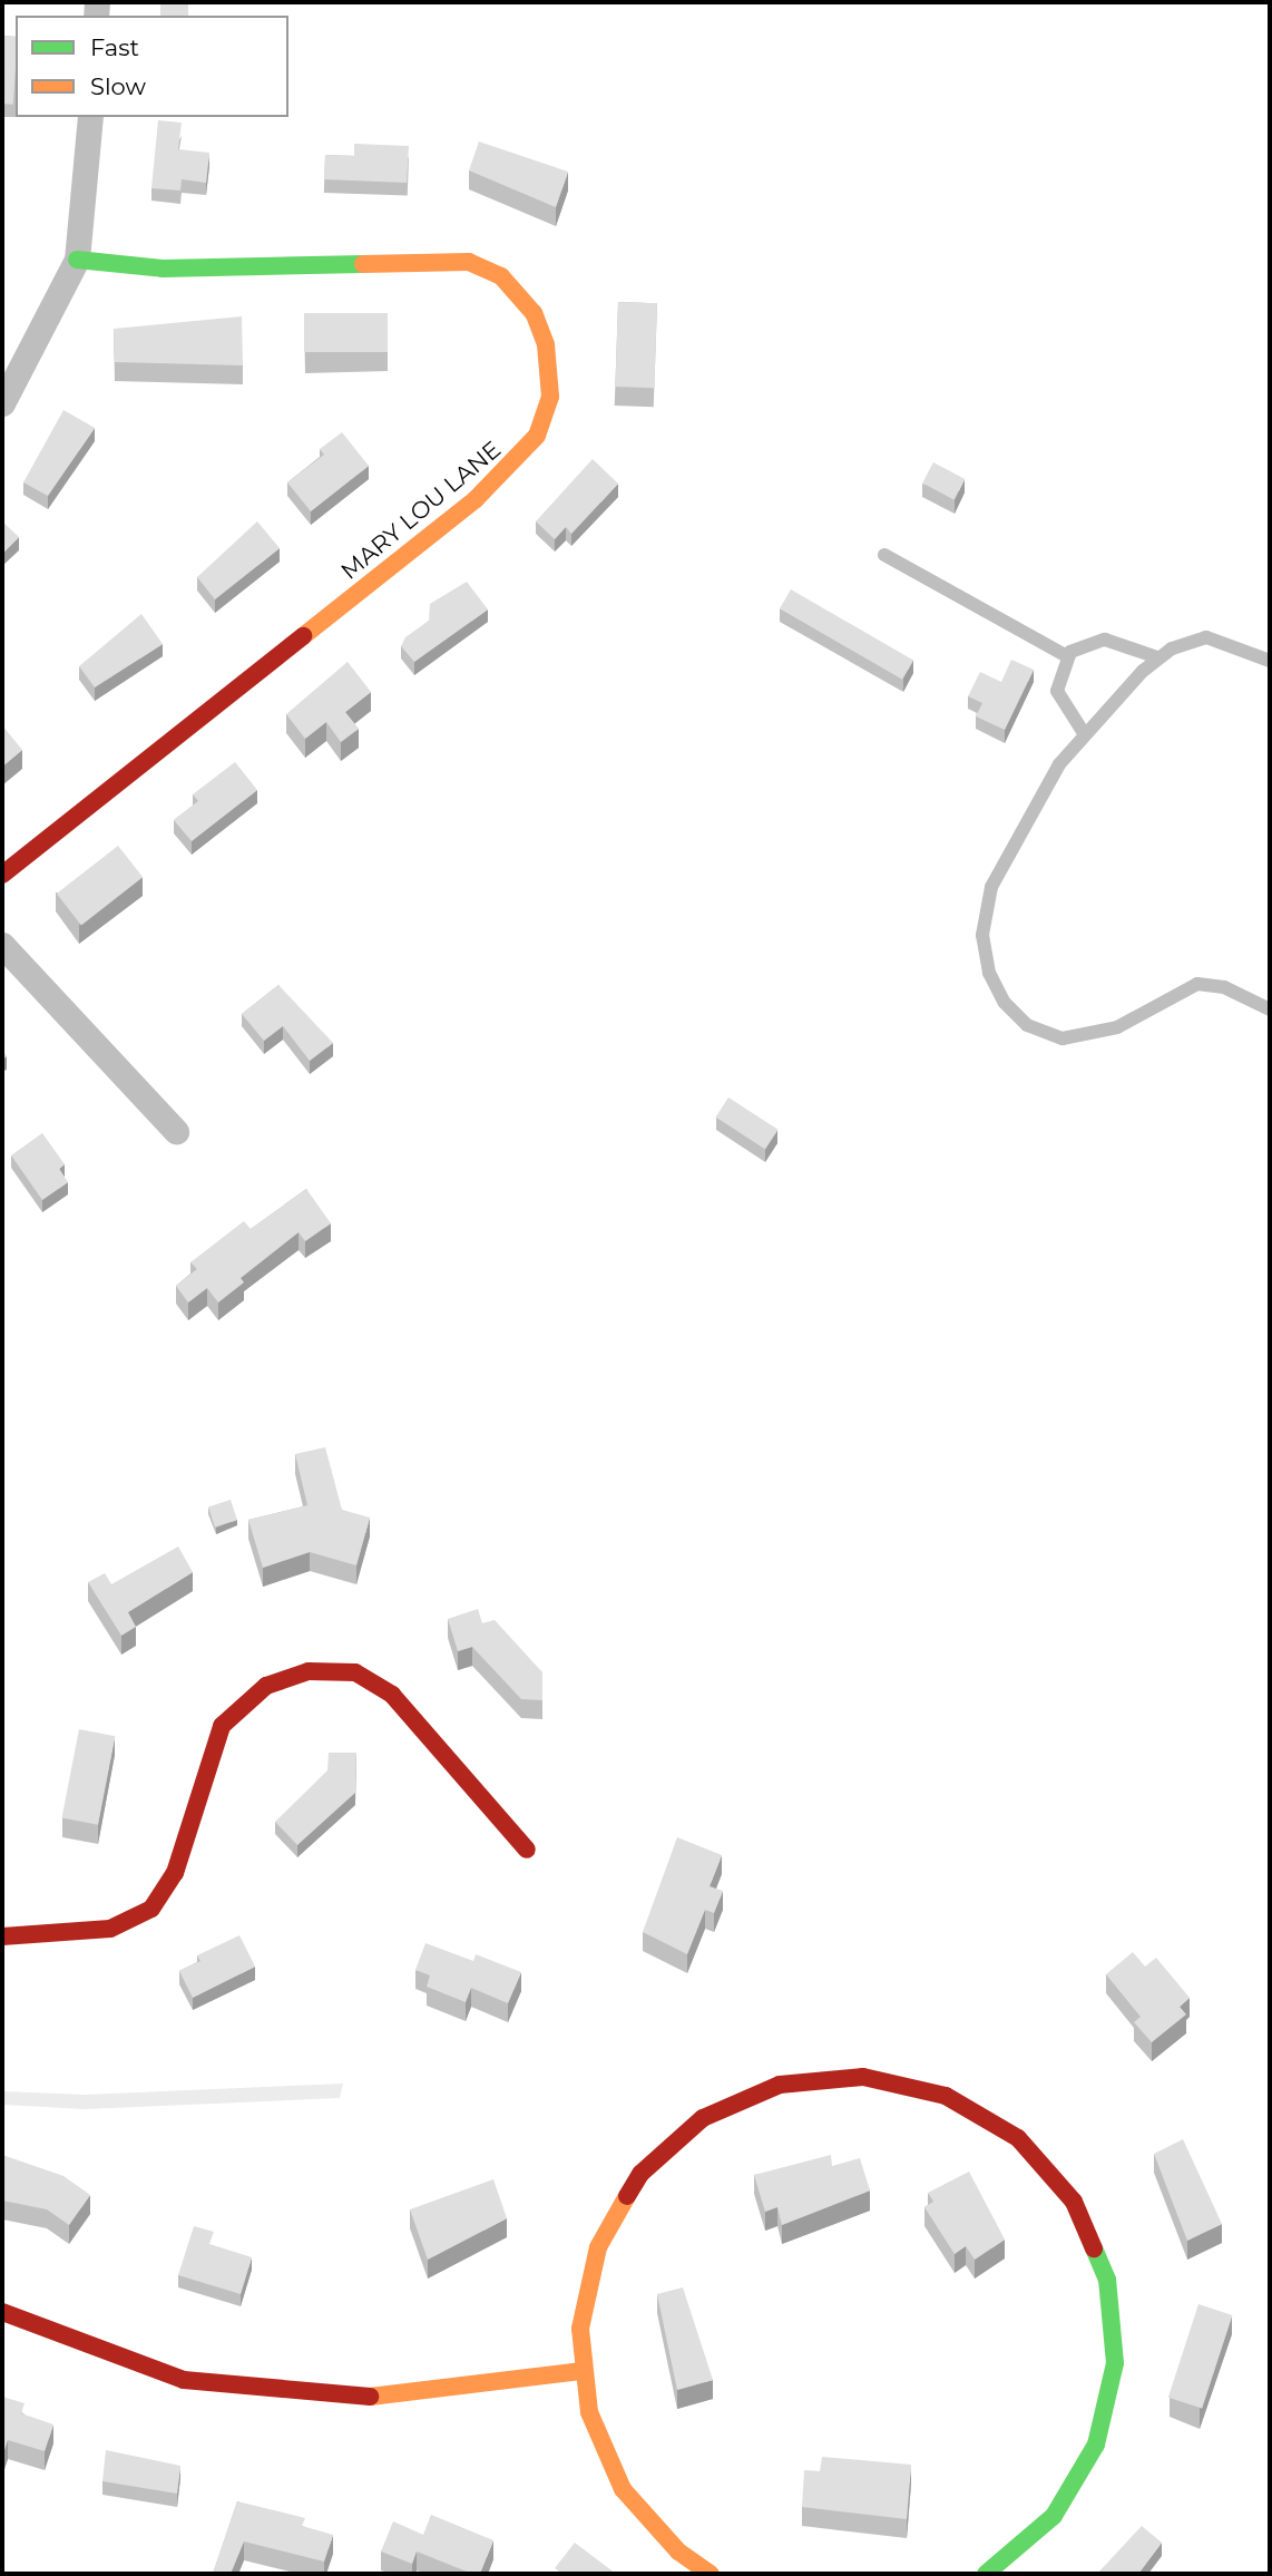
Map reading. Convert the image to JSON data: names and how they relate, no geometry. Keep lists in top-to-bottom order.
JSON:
{
  "streets": {
    "street": ["MARY LOU LANE"]
  },
  "legend": ["Fast", "Slow"]
}
